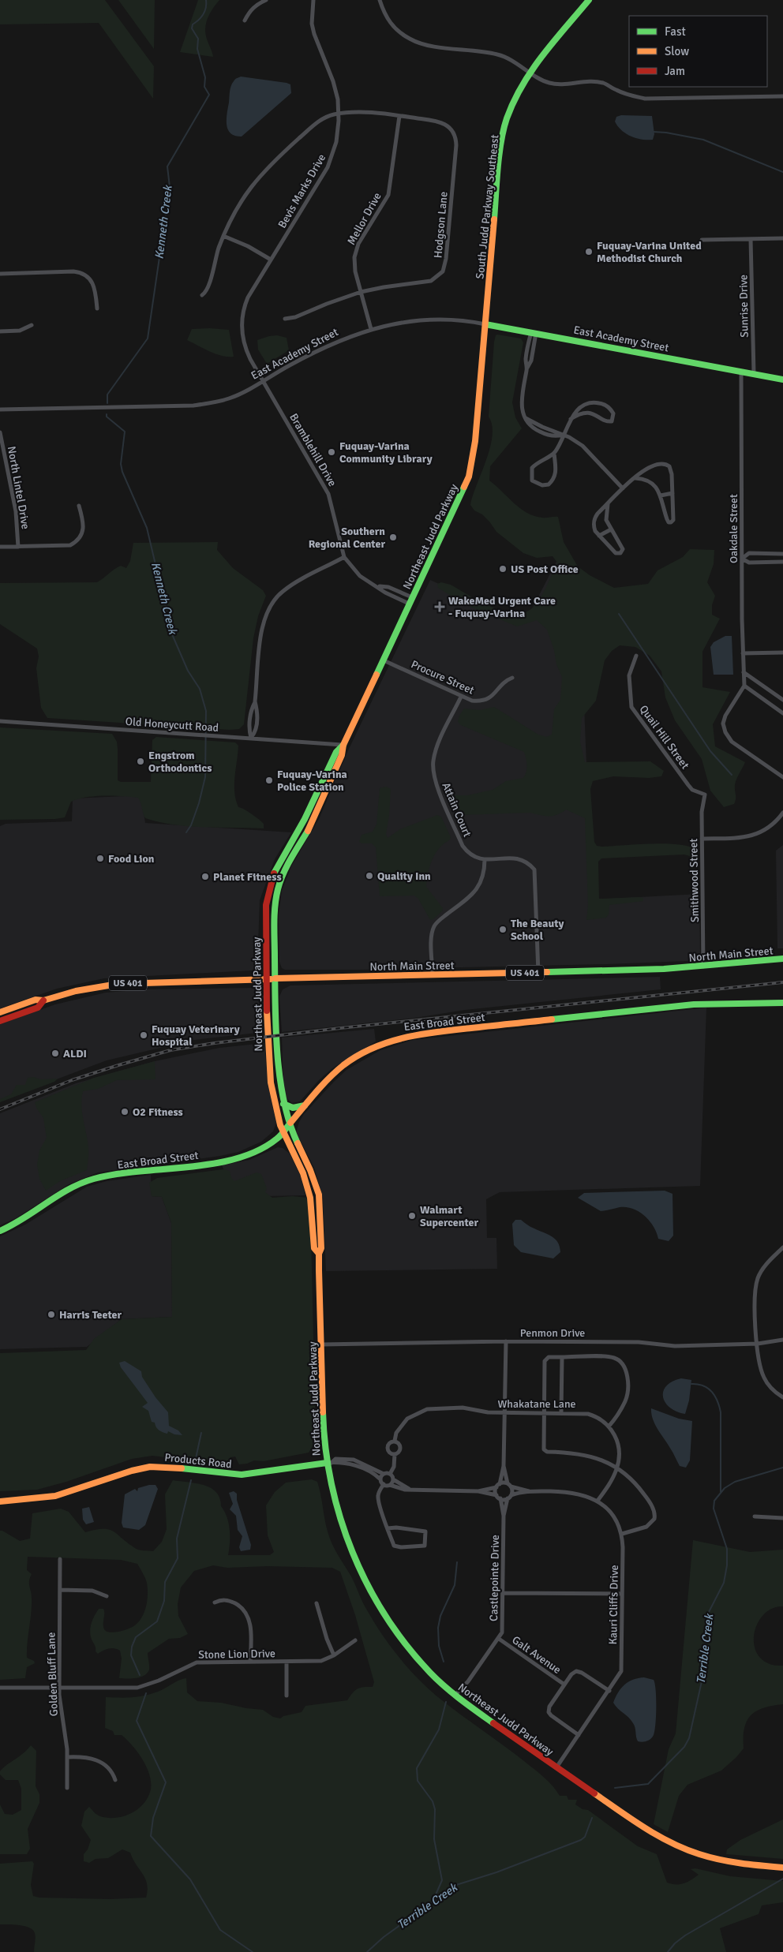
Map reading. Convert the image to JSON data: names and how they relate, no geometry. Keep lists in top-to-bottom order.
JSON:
{
  "streets": {
    "main road": [
      "South Judd Parkway Southeast",
      "East Academy Street",
      "Northeast Judd Parkway",
      "North Main Street",
      "US 401",
      "East Broad Street",
      "Products Road"
    ],
    "street": [
      "Bevis Marks Drive",
      "Mellor Drive",
      "Hodgson Lane",
      "Sunrise Drive",
      "Bramblehill Drive",
      "North Lintel Drive",
      "Oakdale Street",
      "Procure Street",
      "Old Honeycutt Road",
      "Quail Hill Street",
      "Attain Court",
      "Smithwood Street",
      "Penmon Drive",
      "Whakatane Lane",
      "Castlepointe Drive",
      "Kauri Cliffs Drive",
      "Stone Lion Drive",
      "Galt Avenue",
      "Golden Bluff Lane"
    ]
  },
  "crossings": [
    ["Bevis Marks Drive", "Hodgson Lane"],
    ["Bevis Marks Drive", "East Academy Street"],
    ["Bevis Marks Drive", "Bramblehill Drive"],
    ["South Judd Parkway Southeast", "East Academy Street"],
    ["South Judd Parkway Southeast", "Northeast Judd Parkway"],
    ["Mellor Drive", "Hodgson Lane"],
    ["Mellor Drive", "East Academy Street"],
    ["Sunrise Drive", "East Academy Street"],
    ["East Academy Street", "Bramblehill Drive"],
    ["East Academy Street", "Oakdale Street"],
    ["East Academy Street", "Northeast Judd Parkway"],
    ["Bramblehill Drive", "Northeast Judd Parkway"],
    ["Northeast Judd Parkway", "Procure Street"],
    ["Northeast Judd Parkway", "Old Honeycutt Road"],
    ["Northeast Judd Parkway", "North Main Street"],
    ["Northeast Judd Parkway", "East Broad Street"],
    ["Northeast Judd Parkway", "Penmon Drive"],
    ["Northeast Judd Parkway", "Products Road"],
    ["Northeast Judd Parkway", "Castlepointe Drive"],
    ["Northeast Judd Parkway", "Kauri Cliffs Drive"],
    ["Procure Street", "Attain Court"],
    ["Quail Hill Street", "Smithwood Street"],
    ["Attain Court", "North Main Street"],
    ["Smithwood Street", "North Main Street"],
    ["Whakatane Lane", "Kauri Cliffs Drive"],
    ["Castlepointe Drive", "Kauri Cliffs Drive"],
    ["Castlepointe Drive", "Galt Avenue"],
    ["Stone Lion Drive", "Golden Bluff Lane"]
  ],
  "water": ["Kenneth Creek", "Terrible Creek"],
  "places": {
    "other": [
      "Fuquay-Varina United Methodist Church",
      "Fuquay-Varina Community Library",
      "Southern Regional Center",
      "US Post Office",
      "Engstrom Orthodontics",
      "Fuquay-Varina Police Station",
      "Food Lion",
      "Quality Inn",
      "Planet Fitness",
      "The Beauty School",
      "Fuquay Veterinary Hospital",
      "ALDI",
      "O2 Fitness",
      "Walmart Supercenter",
      "Harris Teeter"
    ],
    "health": ["WakeMed Urgent Care - Fuquay-Varina"]
  },
  "legend": ["Fast", "Slow", "Jam"]
}
